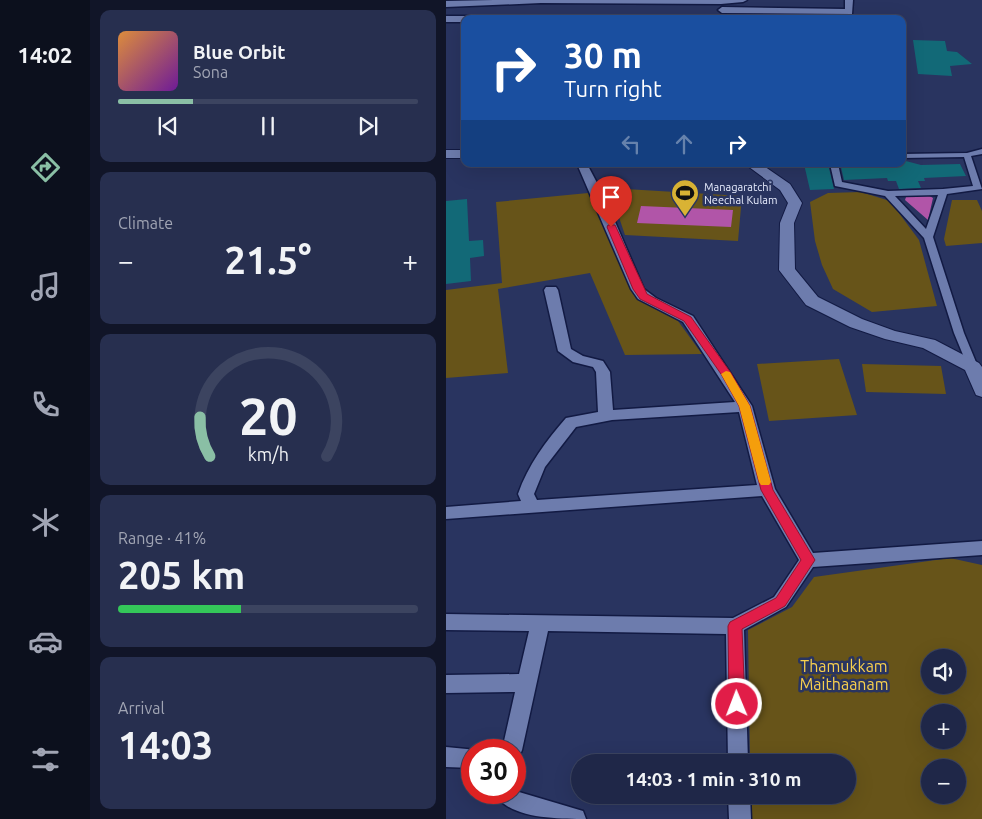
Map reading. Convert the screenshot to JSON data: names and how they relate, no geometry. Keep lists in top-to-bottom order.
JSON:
{
  "parks": ["Thamukkam Maithaanam"],
  "places": {
    "sports": ["Managaratchi Neechal Kulam"]
  },
  "page": {
    "tabs": "14:02",
    "turn": ["30 m", "Turn right"],
    "song": ["Blue Orbit", "Sona"],
    "tile": [
      "Climate",
      ["Range · 41%", "205 km"],
      ["Arrival", "14:03"]
    ],
    "heat": ["−", "21.5°", "+"],
    "map_buttons": ["+", "−"],
    "limit": "30",
    "trip": "14:03 · 1 min · 310 m",
    "gauge": ["20", "km/h"]
  }
}
